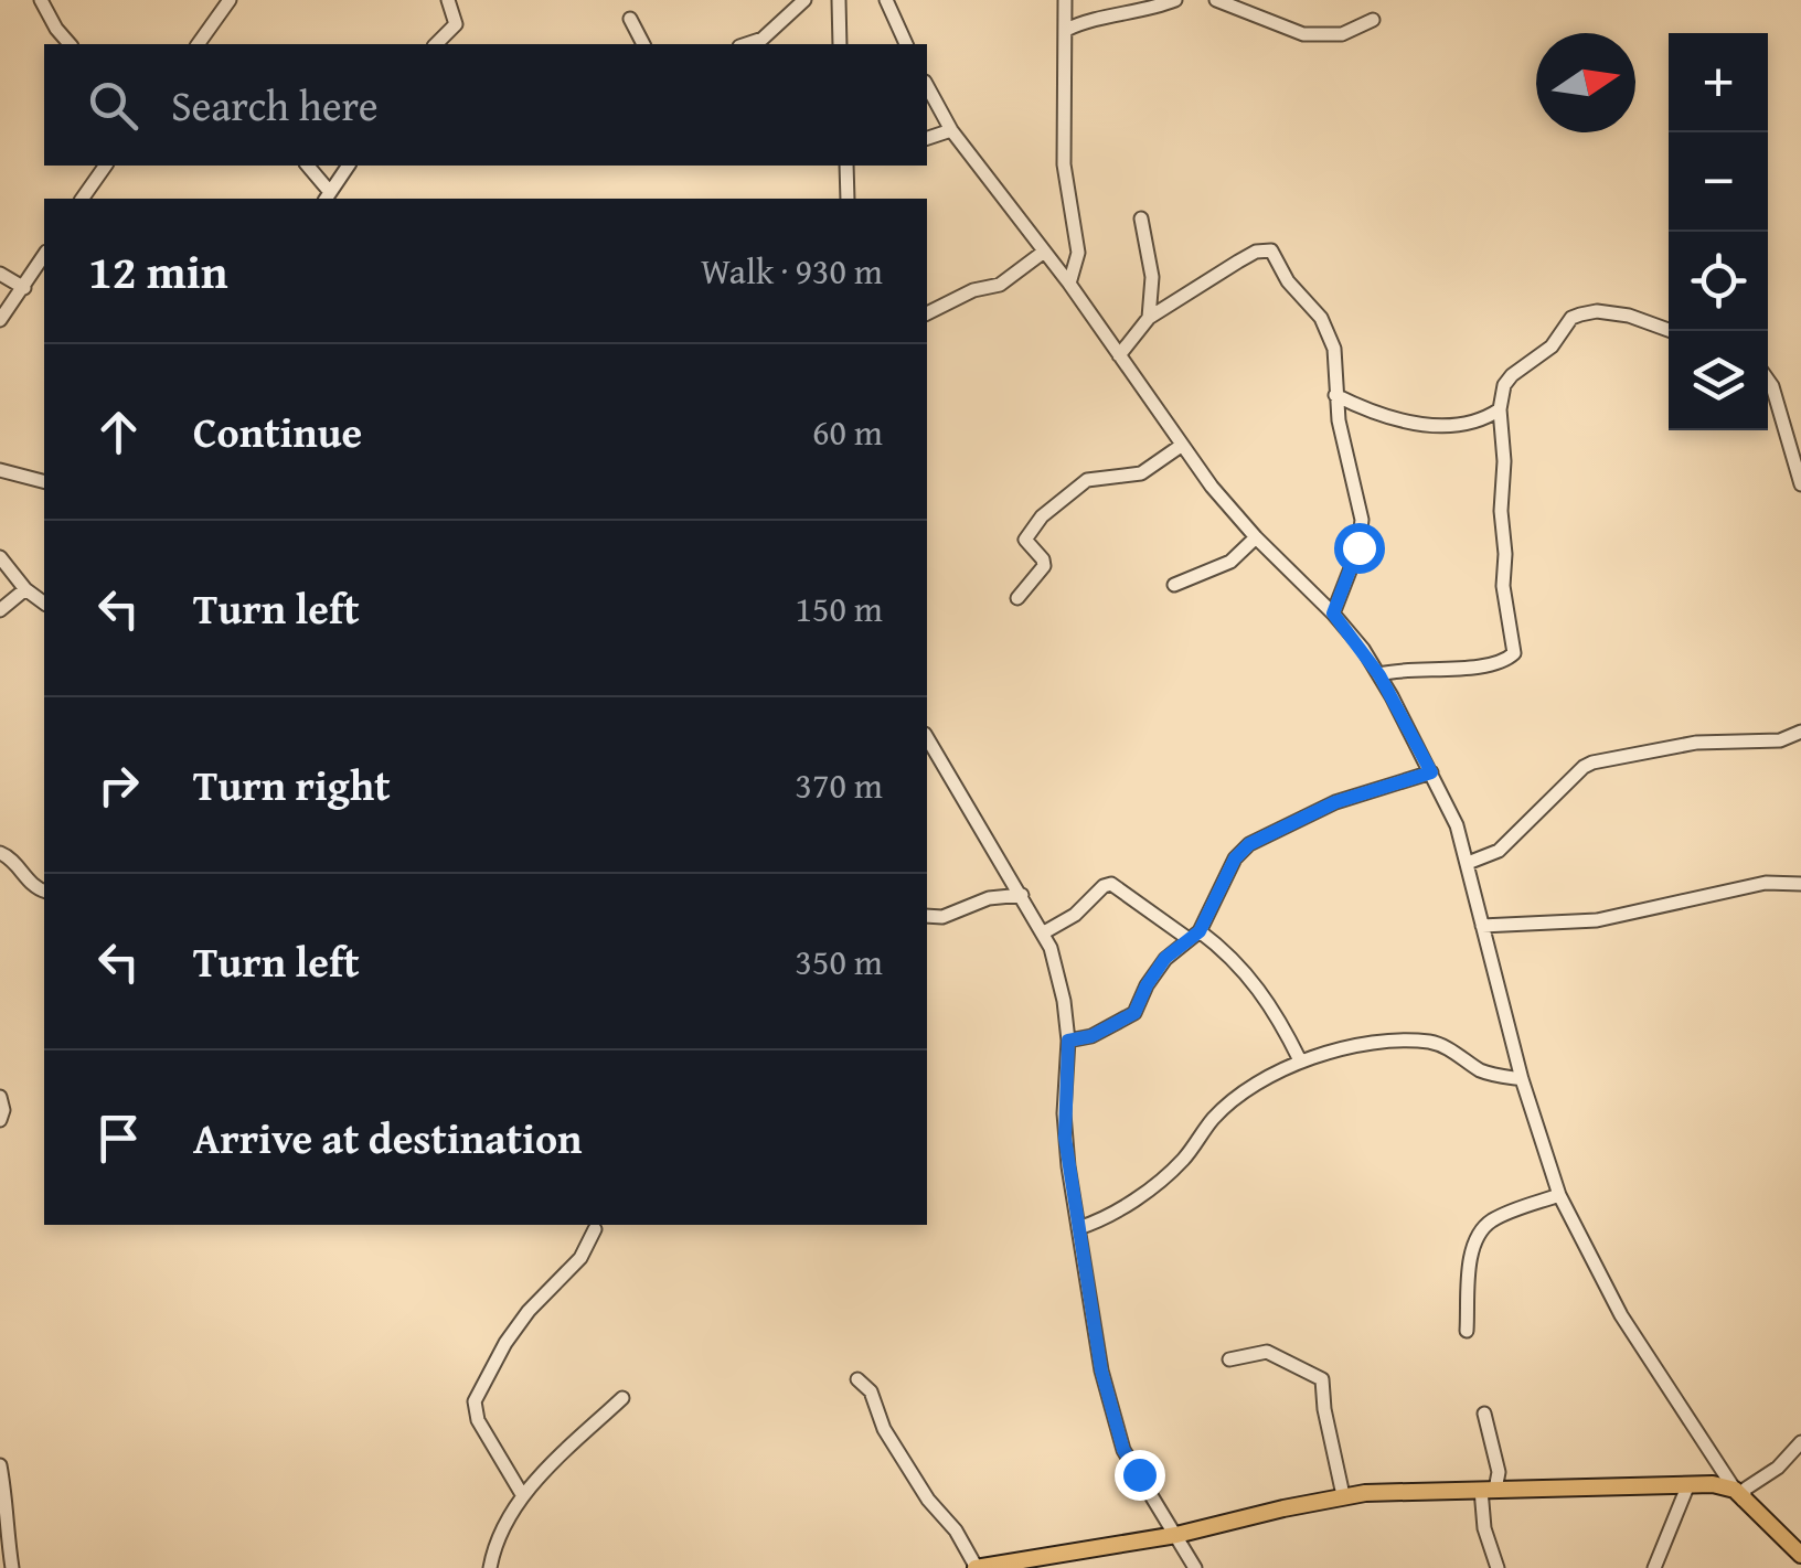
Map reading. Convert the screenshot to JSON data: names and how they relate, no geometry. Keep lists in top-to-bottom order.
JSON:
{
  "north": "right",
  "page": {
    "map_buttons": ["+", "−"],
    "search": "Search here",
    "heading": ["12 min", "Walk · 930 m"],
    "list": [
      ["Continue", "60 m"],
      ["Turn left", "150 m"],
      ["Turn right", "370 m"],
      ["Turn left", "350 m"],
      "Arrive at destination"
    ]
  }
}
